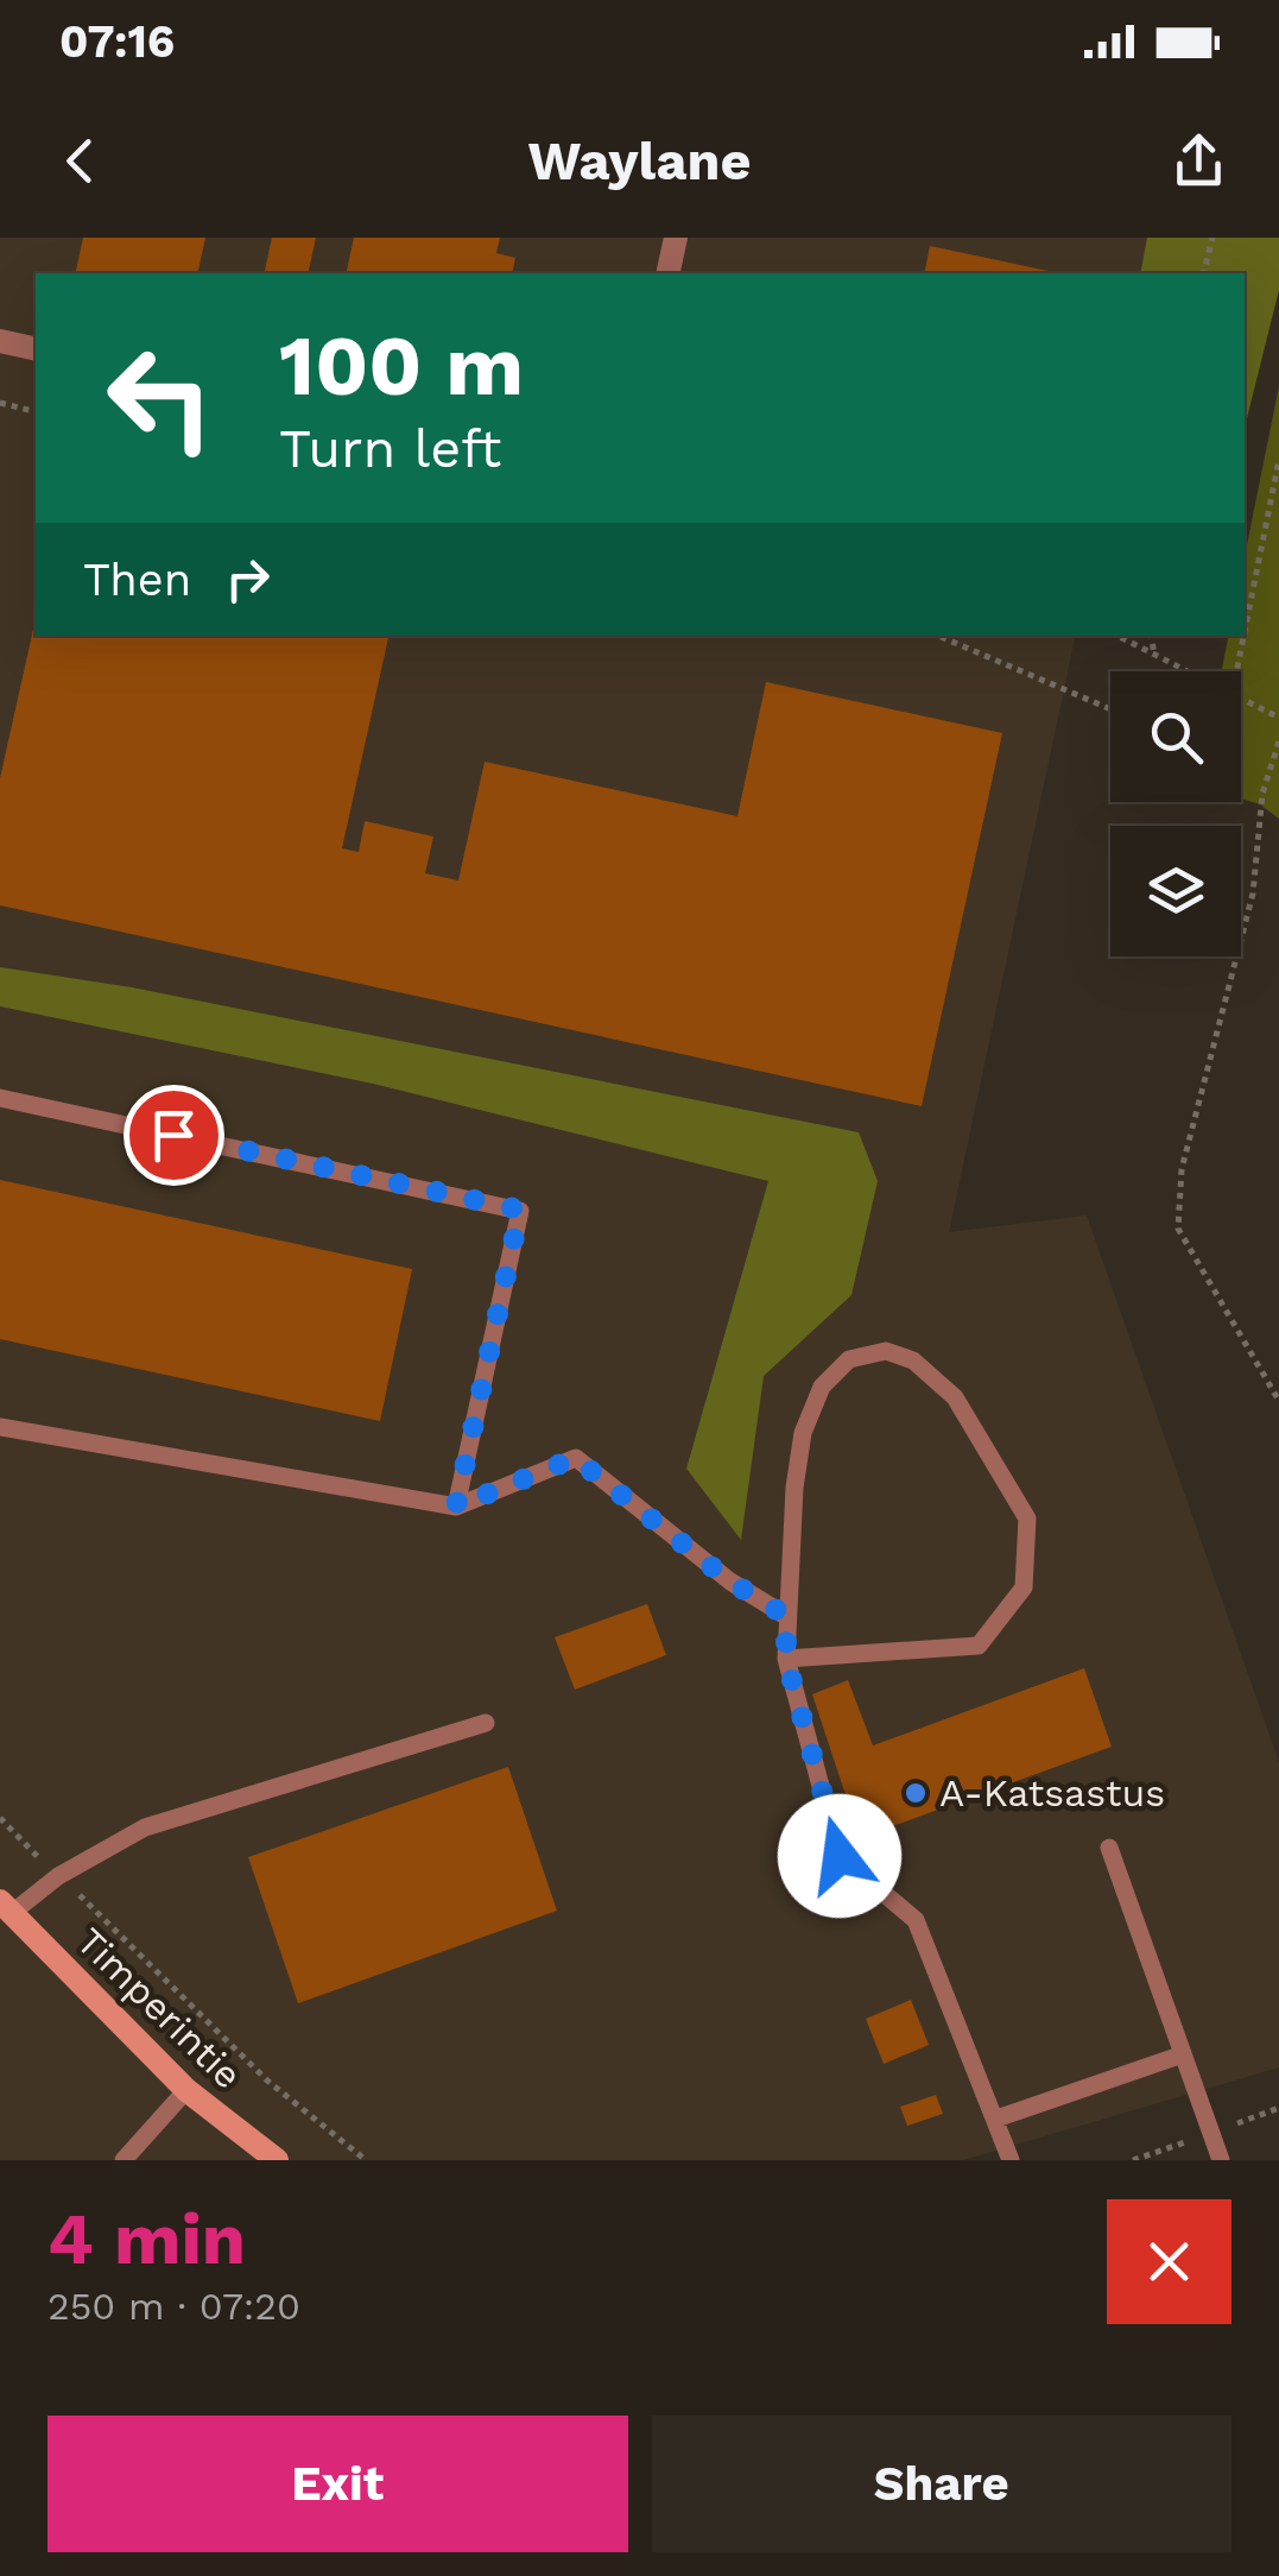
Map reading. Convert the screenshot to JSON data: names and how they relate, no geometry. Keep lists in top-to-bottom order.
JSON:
{
  "streets": {
    "street": ["Timperintie"]
  },
  "places": ["A-Katsastus"],
  "page": {
    "status": "07:16",
    "header": "Waylane",
    "turn": ["100 m", "Turn left"],
    "then": "Then",
    "heading": ["4 min", "250 m · 07:20"],
    "buttons": ["Exit", "Share"]
  }
}
